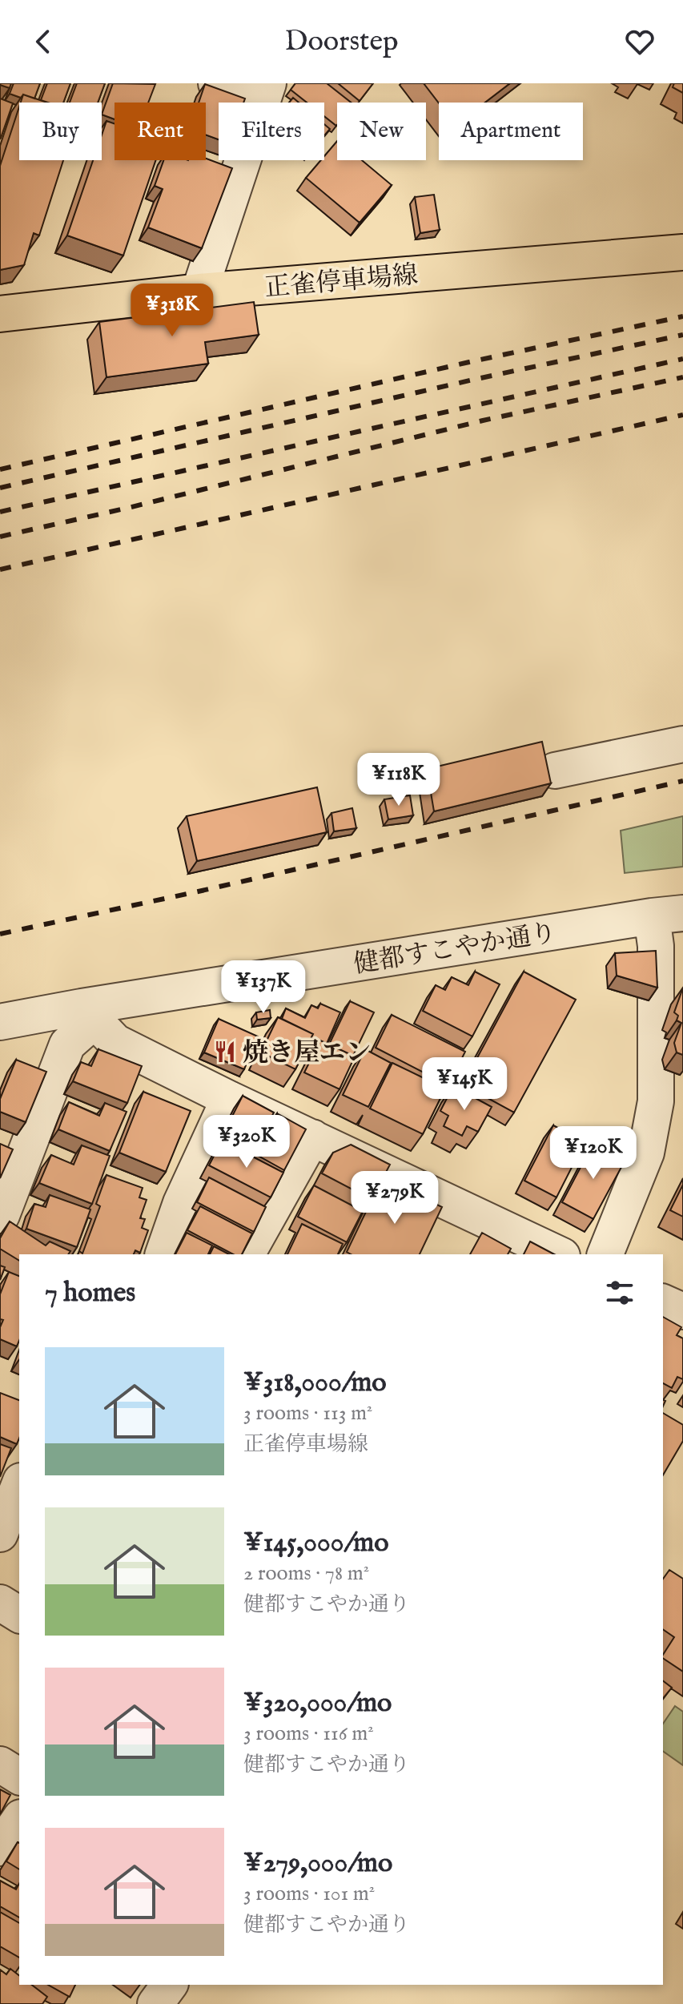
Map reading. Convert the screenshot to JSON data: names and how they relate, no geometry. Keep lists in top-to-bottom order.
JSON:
{
  "streets": {
    "main road": ["正雀停車場線"],
    "street": ["健都すこやか通り"]
  },
  "places": {
    "restaurant": ["焼き屋エン"]
  },
  "page": {
    "header": "Doorstep",
    "chip": [
      "Buy",
      "Rent",
      "Filters",
      "New",
      "Apartment"
    ],
    "price": [
      "¥318K",
      "¥118K",
      "¥137K",
      "¥145K",
      "¥320K",
      "¥120K",
      "¥279K"
    ],
    "heading": "7 homes",
    "list": [
      {
        "name": "¥318,000/mo",
        "note": "3 rooms · 113 m² · 正雀停車場線"
      },
      {
        "name": "¥145,000/mo",
        "note": "2 rooms · 78 m² · 健都すこやか通り"
      },
      {
        "name": "¥320,000/mo",
        "note": "3 rooms · 116 m² · 健都すこやか通り"
      },
      {
        "name": "¥279,000/mo",
        "note": "3 rooms · 101 m² · 健都すこやか通り"
      }
    ]
  }
}
